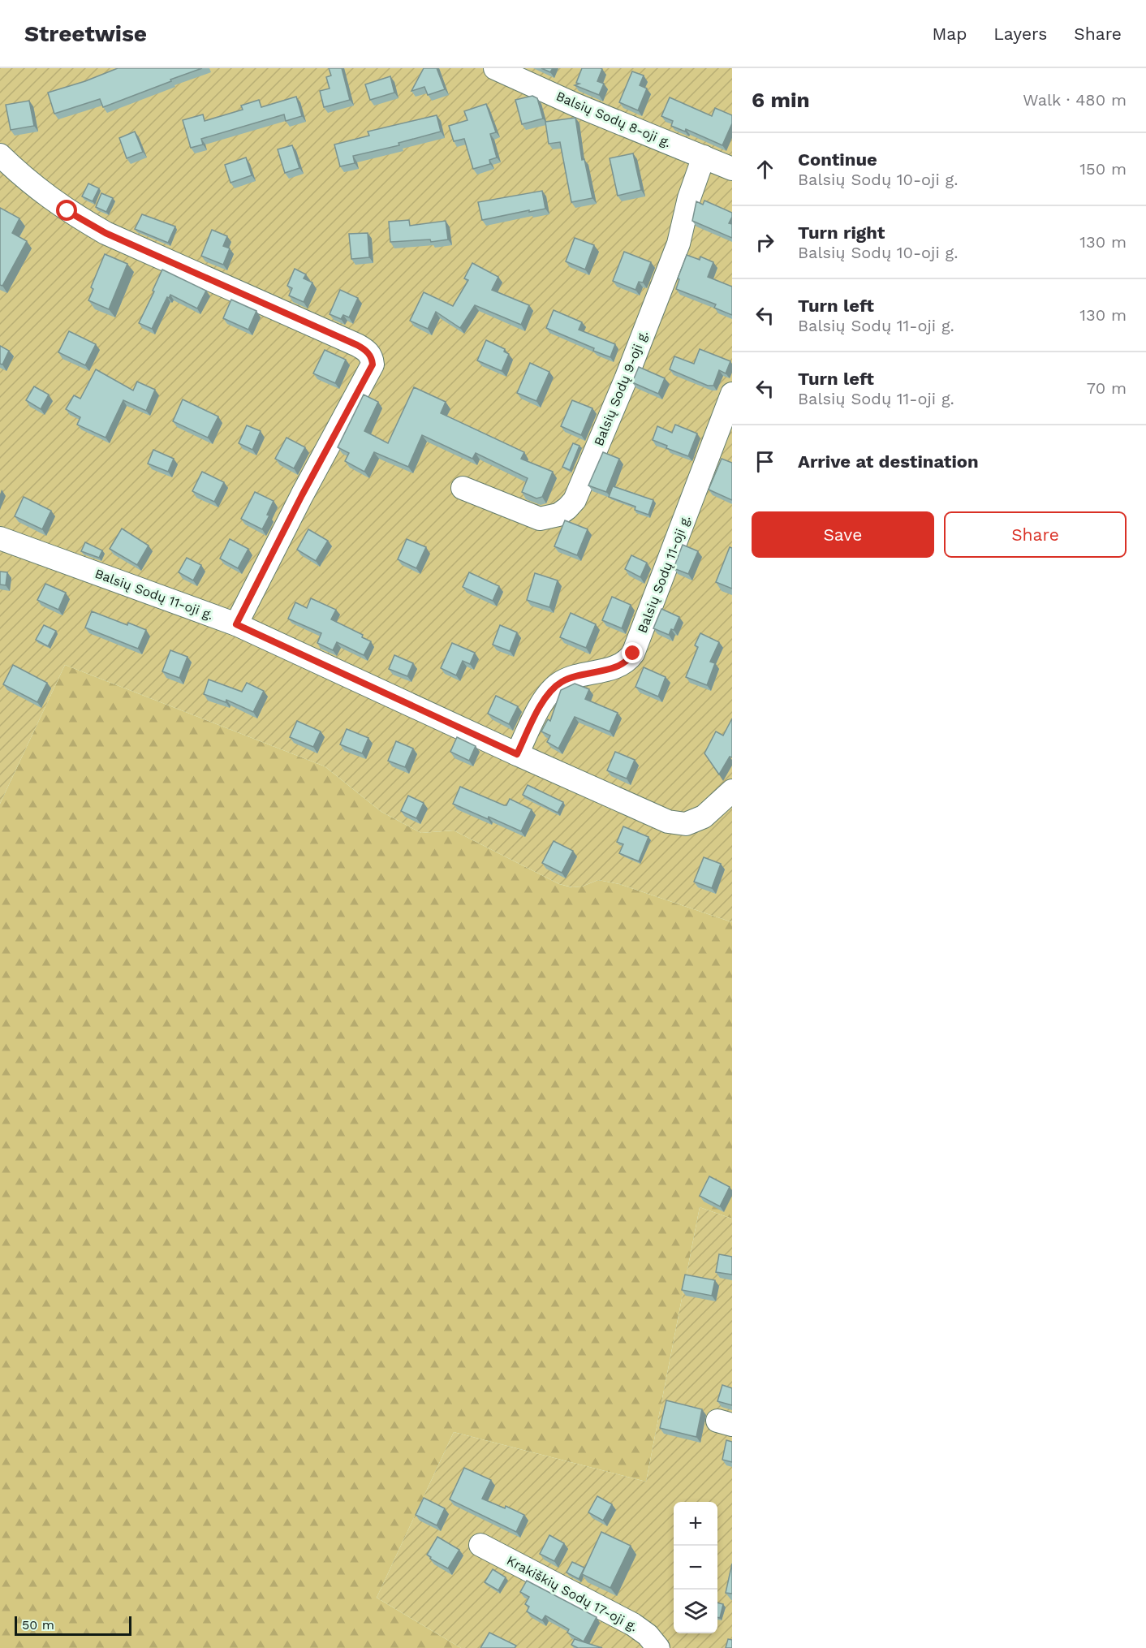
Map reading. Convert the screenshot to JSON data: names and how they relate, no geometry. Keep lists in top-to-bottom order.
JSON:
{
  "streets": {
    "street": [
      "Balsių Sodų 8-oji g.",
      "Balsių Sodų 9-oji g.",
      "Balsių Sodų 11-oji g.",
      "Krakiškių Sodų 17-oji g."
    ]
  },
  "crossings": [
    ["Balsių Sodų 8-oji g.", "Balsių Sodų 9-oji g."]
  ],
  "scale_bar": "50 m",
  "page": {
    "header": "Streetwise",
    "nav": ["Map", "Layers", "Share"],
    "heading": ["6 min", "Walk · 480 m"],
    "list": [
      ["Continue", "Balsių Sodų 10-oji g.", "150 m"],
      ["Turn right", "Balsių Sodų 10-oji g.", "130 m"],
      ["Turn left", "Balsių Sodų 11-oji g.", "130 m"],
      ["Turn left", "Balsių Sodų 11-oji g.", "70 m"],
      "Arrive at destination"
    ],
    "buttons": ["Save", "Share"],
    "map_buttons": ["+", "−"],
    "scale": "50 m"
  }
}
